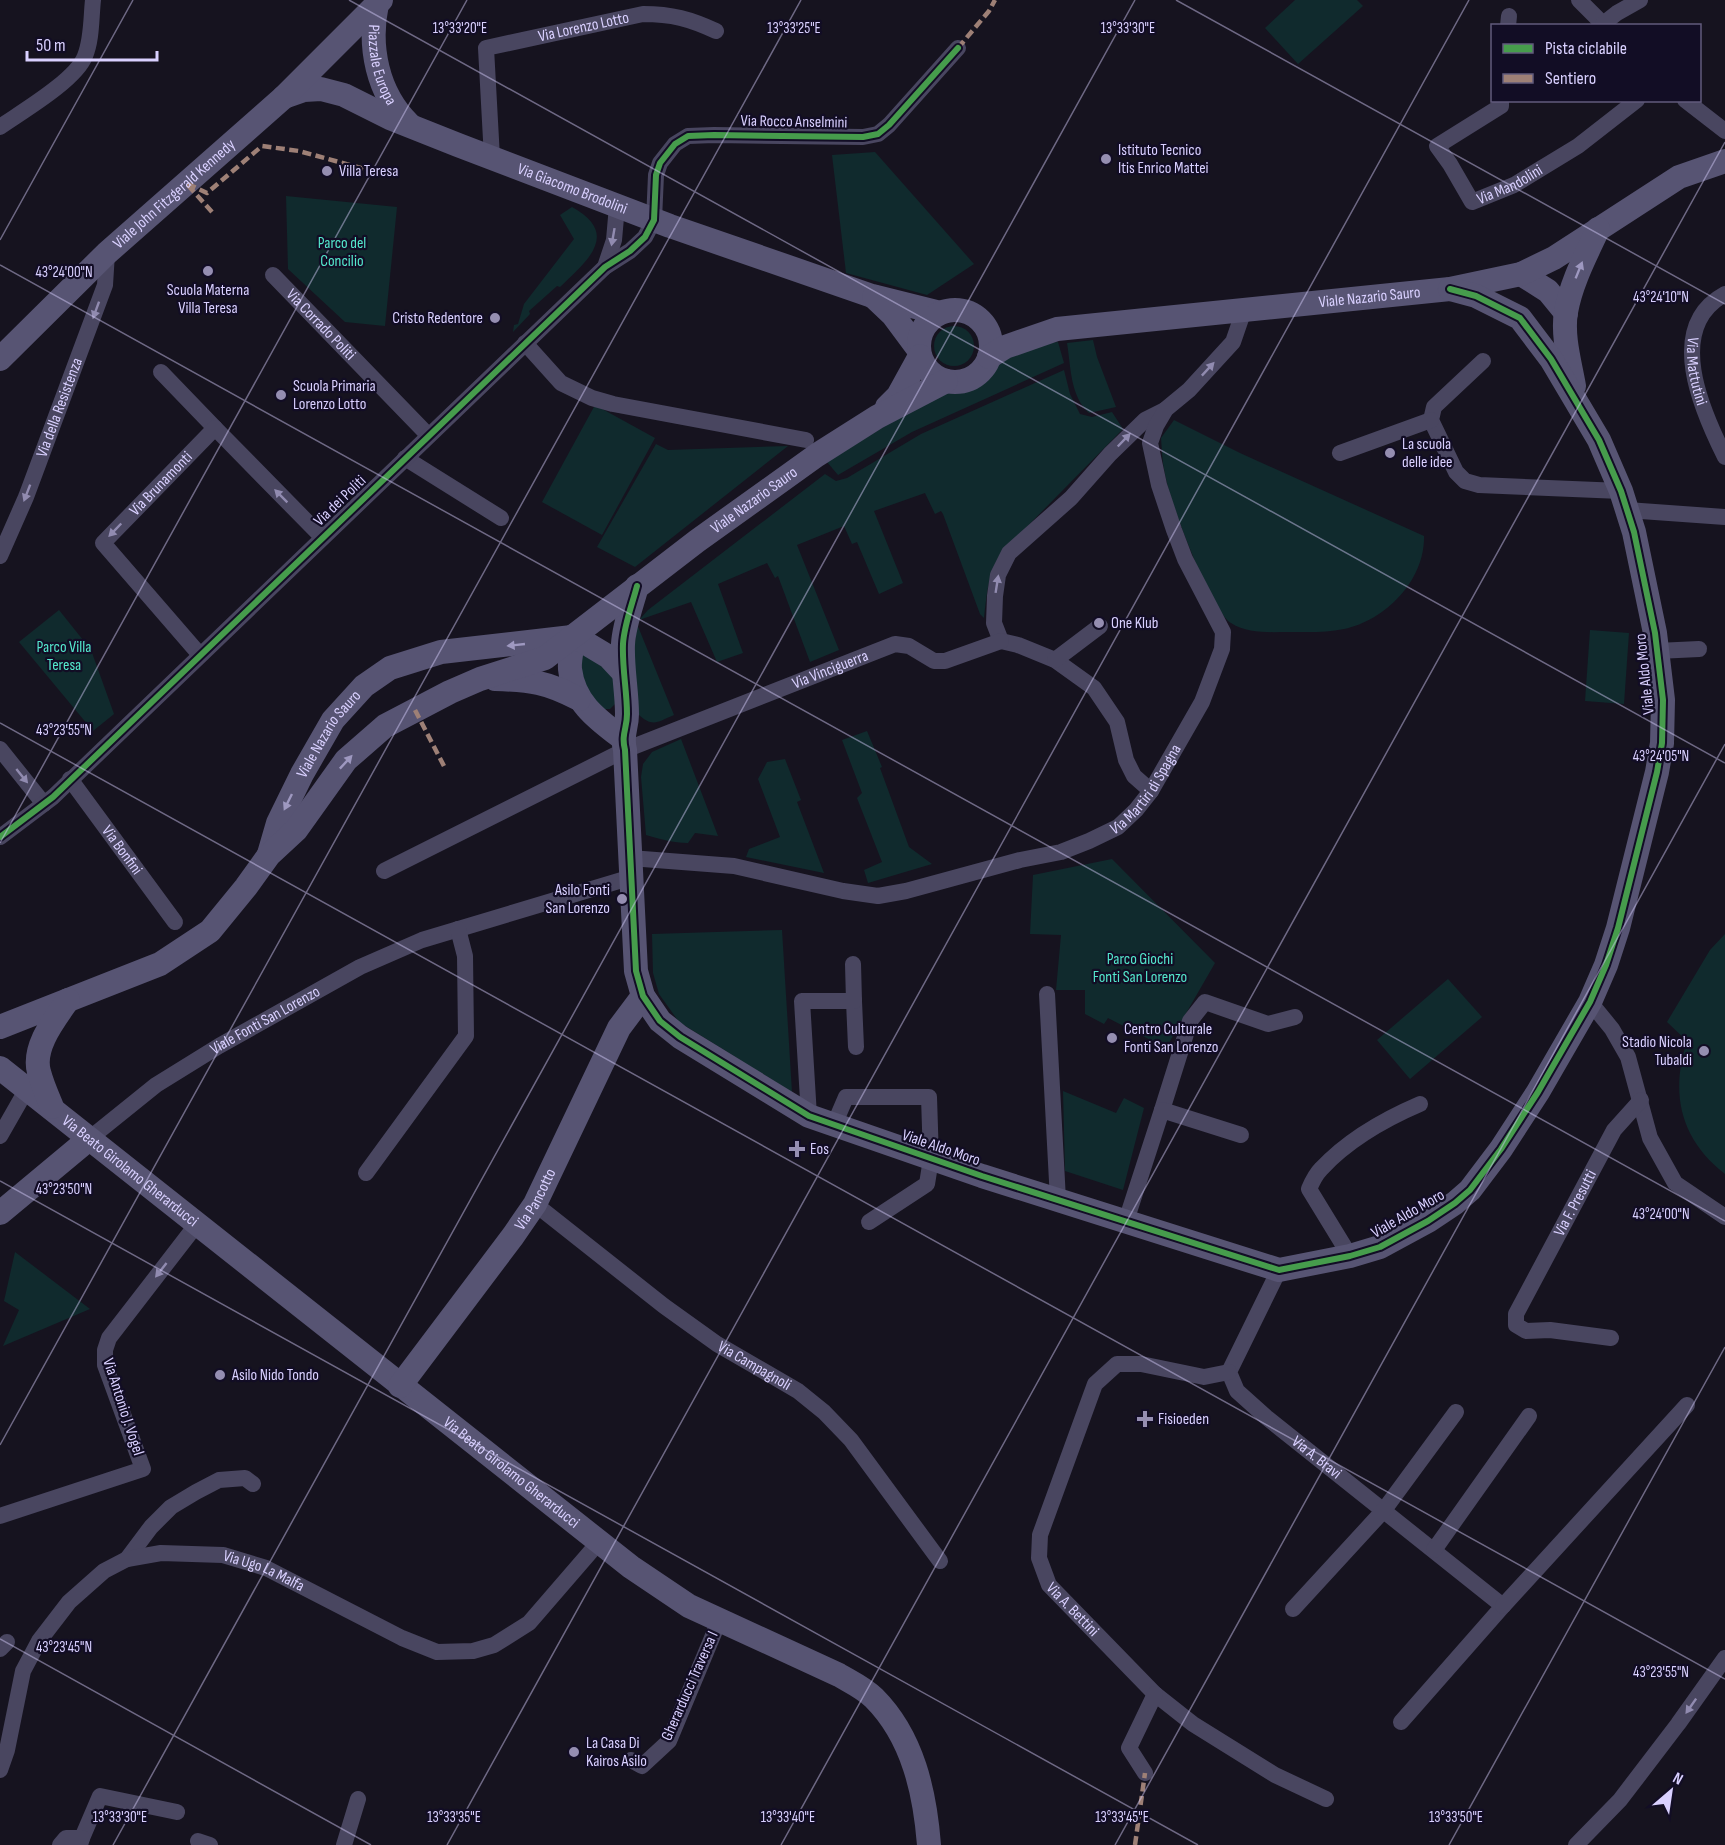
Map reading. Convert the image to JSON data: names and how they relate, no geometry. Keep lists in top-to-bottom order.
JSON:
{
  "streets": {
    "main road": [
      "Piazzale Europa",
      "Via Giacomo Brodolini",
      "Viale John Fitzgerald Kennedy",
      "Viale Nazario Sauro",
      "Viale Aldo Moro",
      "Via Beato Girolamo Gherarducci",
      "Via Pancotto"
    ],
    "street": [
      "Via Lorenzo Lotto",
      "Via Rocco Anselmini",
      "Via Mandolini",
      "Via Corrado Politi",
      "Via Mattutini",
      "Via della Resistenza",
      "Via Brunamonti",
      "Via dei Politi",
      "Via Vinciguerra",
      "Via Martiri di Spagna",
      "Via Bonfini",
      "Viale Fonti San Lorenzo",
      "Via F. Presutti",
      "Via Campagnoli",
      "Via Antonio J. Vogel",
      "Via A. Bravi",
      "Via Ugo La Malfa",
      "Via A. Bettini",
      "Gherarducci Traversa I"
    ]
  },
  "crossings": [
    ["Via Lorenzo Lotto", "Via Giacomo Brodolini"],
    ["Piazzale Europa", "Via Giacomo Brodolini"],
    ["Piazzale Europa", "Viale John Fitzgerald Kennedy"],
    ["Via Rocco Anselmini", "Via Giacomo Brodolini"],
    ["Via Rocco Anselmini", "Via dei Politi"],
    ["Via Giacomo Brodolini", "Viale Nazario Sauro"],
    ["Via Giacomo Brodolini", "Via dei Politi"],
    ["Viale John Fitzgerald Kennedy", "Via della Resistenza"],
    ["Viale Nazario Sauro", "Viale Aldo Moro"],
    ["Viale Nazario Sauro", "Via Martiri di Spagna"],
    ["Via Corrado Politi", "Via dei Politi"],
    ["Via Brunamonti", "Via dei Politi"],
    ["Via dei Politi", "Via Bonfini"],
    ["Via Vinciguerra", "Viale Aldo Moro"],
    ["Viale Aldo Moro", "Via Martiri di Spagna"],
    ["Viale Aldo Moro", "Viale Fonti San Lorenzo"],
    ["Viale Aldo Moro", "Via Pancotto"],
    ["Via Martiri di Spagna", "Viale Fonti San Lorenzo"],
    ["Viale Fonti San Lorenzo", "Via Beato Girolamo Gherarducci"],
    ["Via Beato Girolamo Gherarducci", "Via Pancotto"],
    ["Via Beato Girolamo Gherarducci", "Via Antonio J. Vogel"],
    ["Via Beato Girolamo Gherarducci", "Via Ugo La Malfa"],
    ["Via Beato Girolamo Gherarducci", "Gherarducci Traversa I"],
    ["Via Pancotto", "Via Campagnoli"],
    ["Via A. Bravi", "Via A. Bettini"]
  ],
  "one_way": ["Via della Resistenza", "Via Antonio J. Vogel"],
  "parks": ["Parco del Concilio", "Parco Villa Teresa", "Parco Giochi Fonti San Lorenzo"],
  "places": {
    "other": [
      "Istituto Tecnico Itis Enrico Mattei",
      "Villa Teresa",
      "Scuola Materna Villa Teresa",
      "Cristo Redentore",
      "Scuola Primaria Lorenzo Lotto",
      "La scuola delle idee",
      "One Klub",
      "Asilo Fonti San Lorenzo",
      "Centro Culturale Fonti San Lorenzo",
      "Stadio Nicola Tubaldi",
      "Asilo Nido Tondo",
      "La Casa Di Kairos Asilo"
    ],
    "health": ["Eos", "Fisioeden"]
  },
  "legend": ["Pista ciclabile", "Sentiero"],
  "scale_bar": "50 m",
  "north": "top right",
  "coordinates": [
    "13°33'20\"E",
    "13°33'25\"E",
    "13°33'30\"E",
    "43°24'00\"N",
    "43°24'10\"N",
    "43°23'55\"N",
    "43°24'05\"N",
    "43°23'50\"N",
    "43°23'45\"N",
    "13°33'35\"E",
    "13°33'40\"E",
    "13°33'45\"E",
    "13°33'50\"E"
  ]
}
